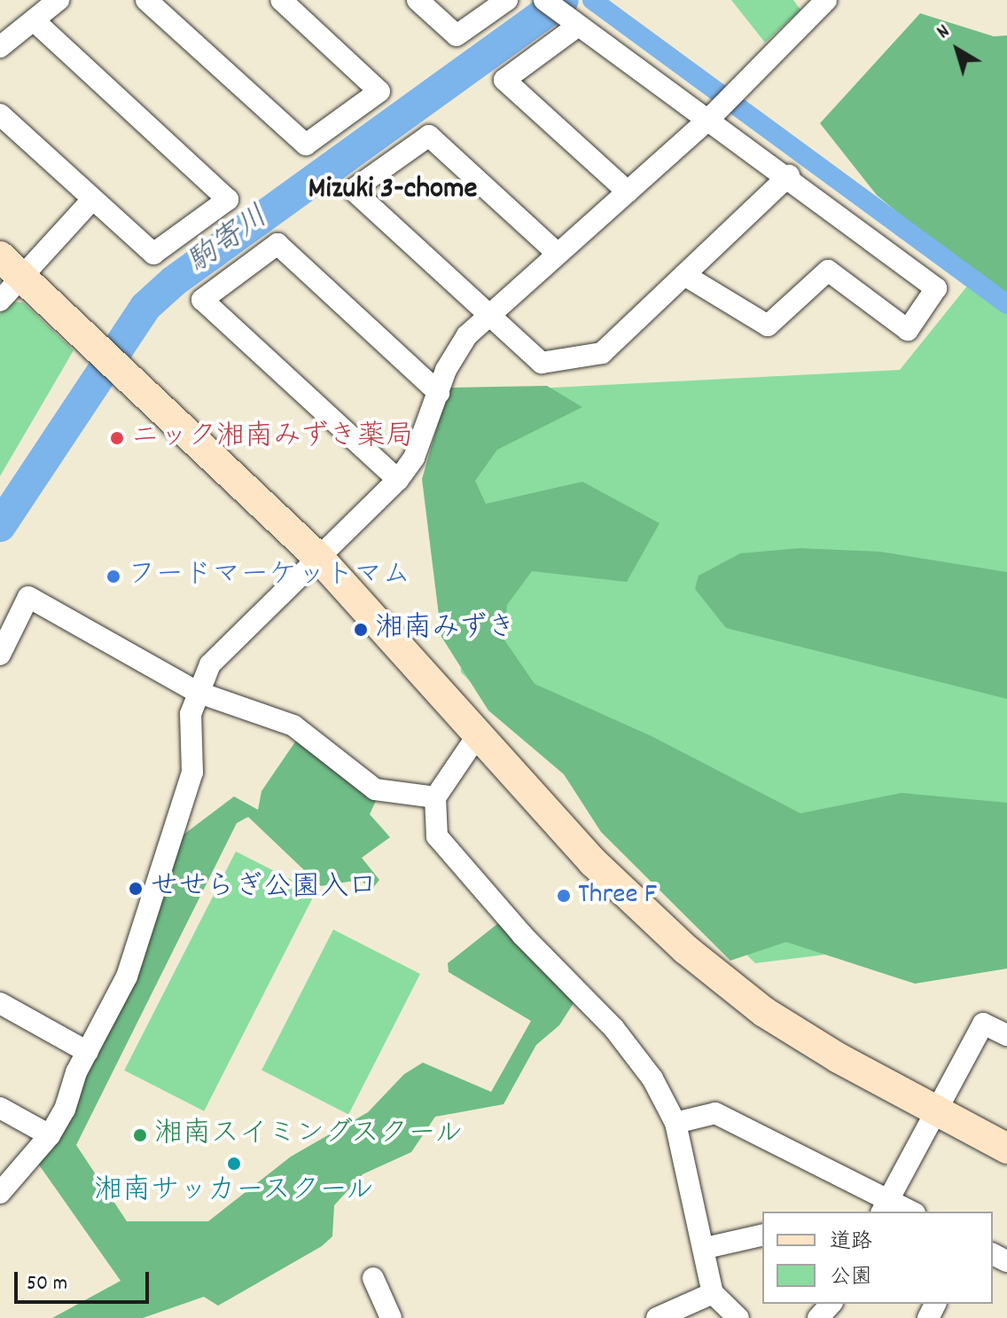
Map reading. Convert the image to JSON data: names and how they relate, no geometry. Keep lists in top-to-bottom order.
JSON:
{
  "districts": ["Mizuki 3-chome"],
  "water": ["駒寄川"],
  "places": [
    "ニック湘南みずき薬局",
    "フードマーケットマム",
    "湘南みずき",
    "せせらぎ公園入口",
    "Three F",
    "湘南スイミングスクール",
    "湘南サッカースクール"
  ],
  "legend": ["道路", "公園"],
  "scale_bar": "50 m",
  "north": "top left"
}
